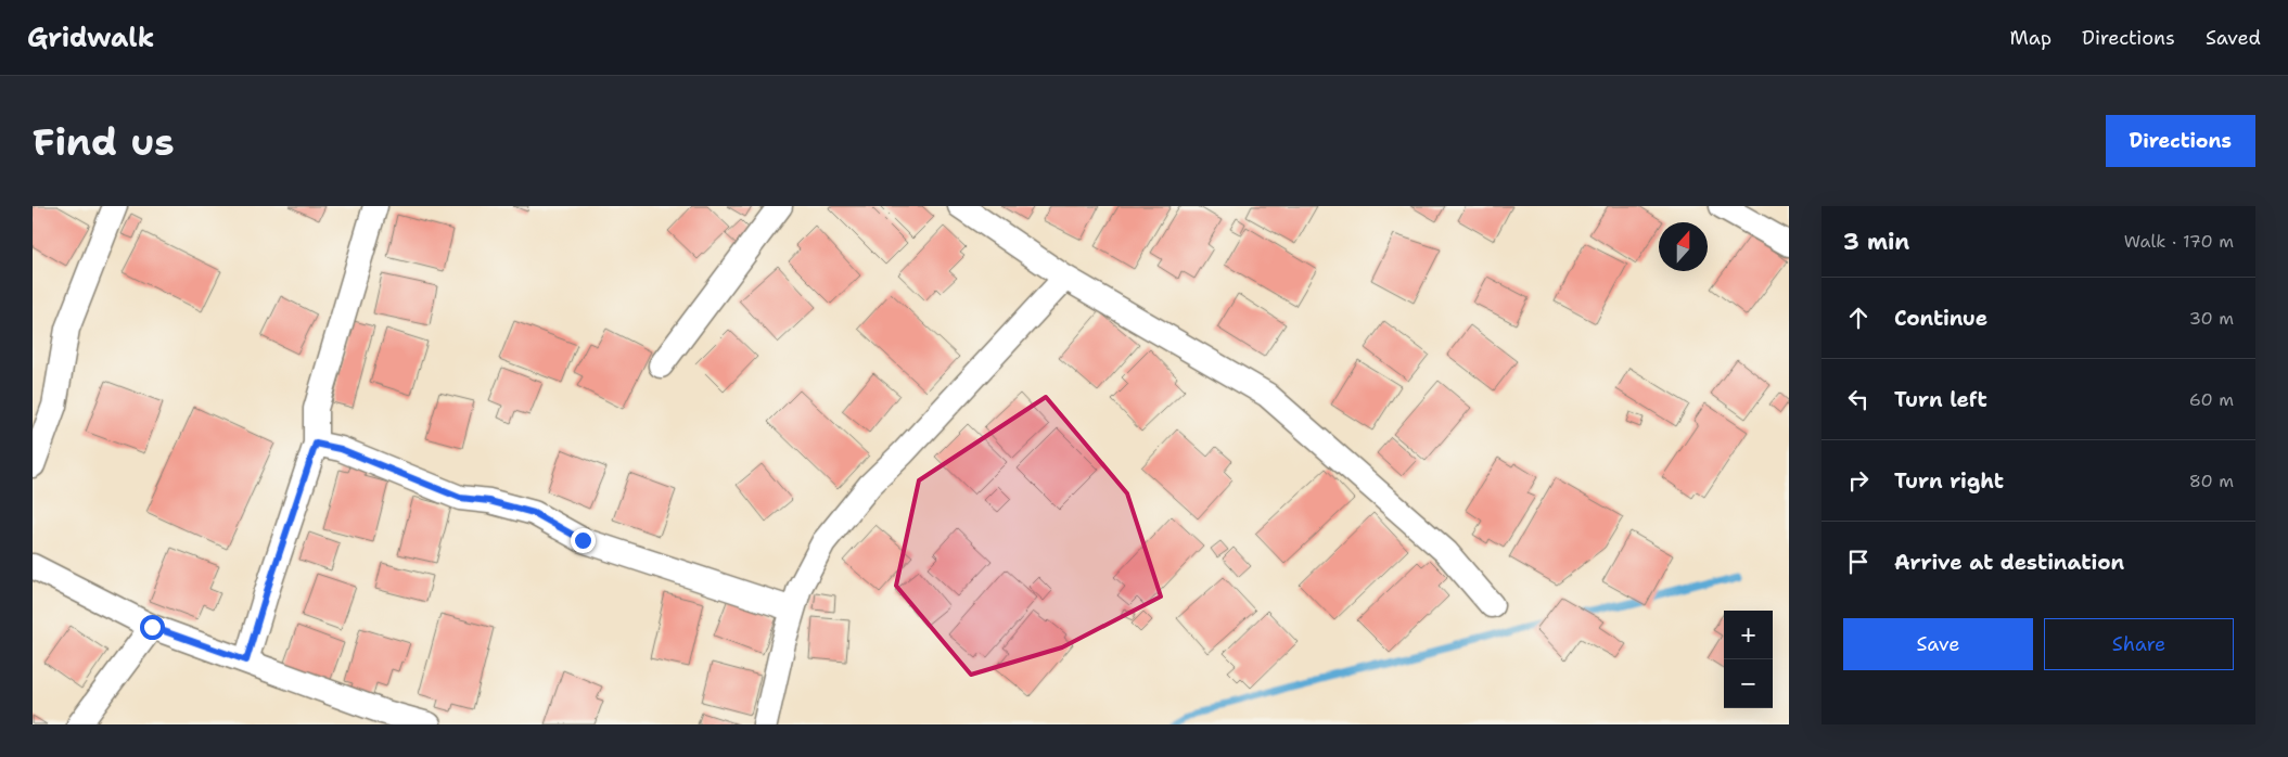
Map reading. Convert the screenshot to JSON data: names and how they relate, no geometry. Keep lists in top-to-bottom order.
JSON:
{
  "north": "top",
  "page": {
    "header": "Gridwalk",
    "nav": ["Map", "Directions", "Saved"],
    "buttons": [
      "Directions",
      ["Save", "Share"]
    ],
    "title": "Find us",
    "heading": ["3 min", "Walk · 170 m"],
    "list": [
      ["Continue", "30 m"],
      ["Turn left", "60 m"],
      ["Turn right", "80 m"],
      "Arrive at destination"
    ],
    "map_buttons": ["+", "−"]
  }
}
